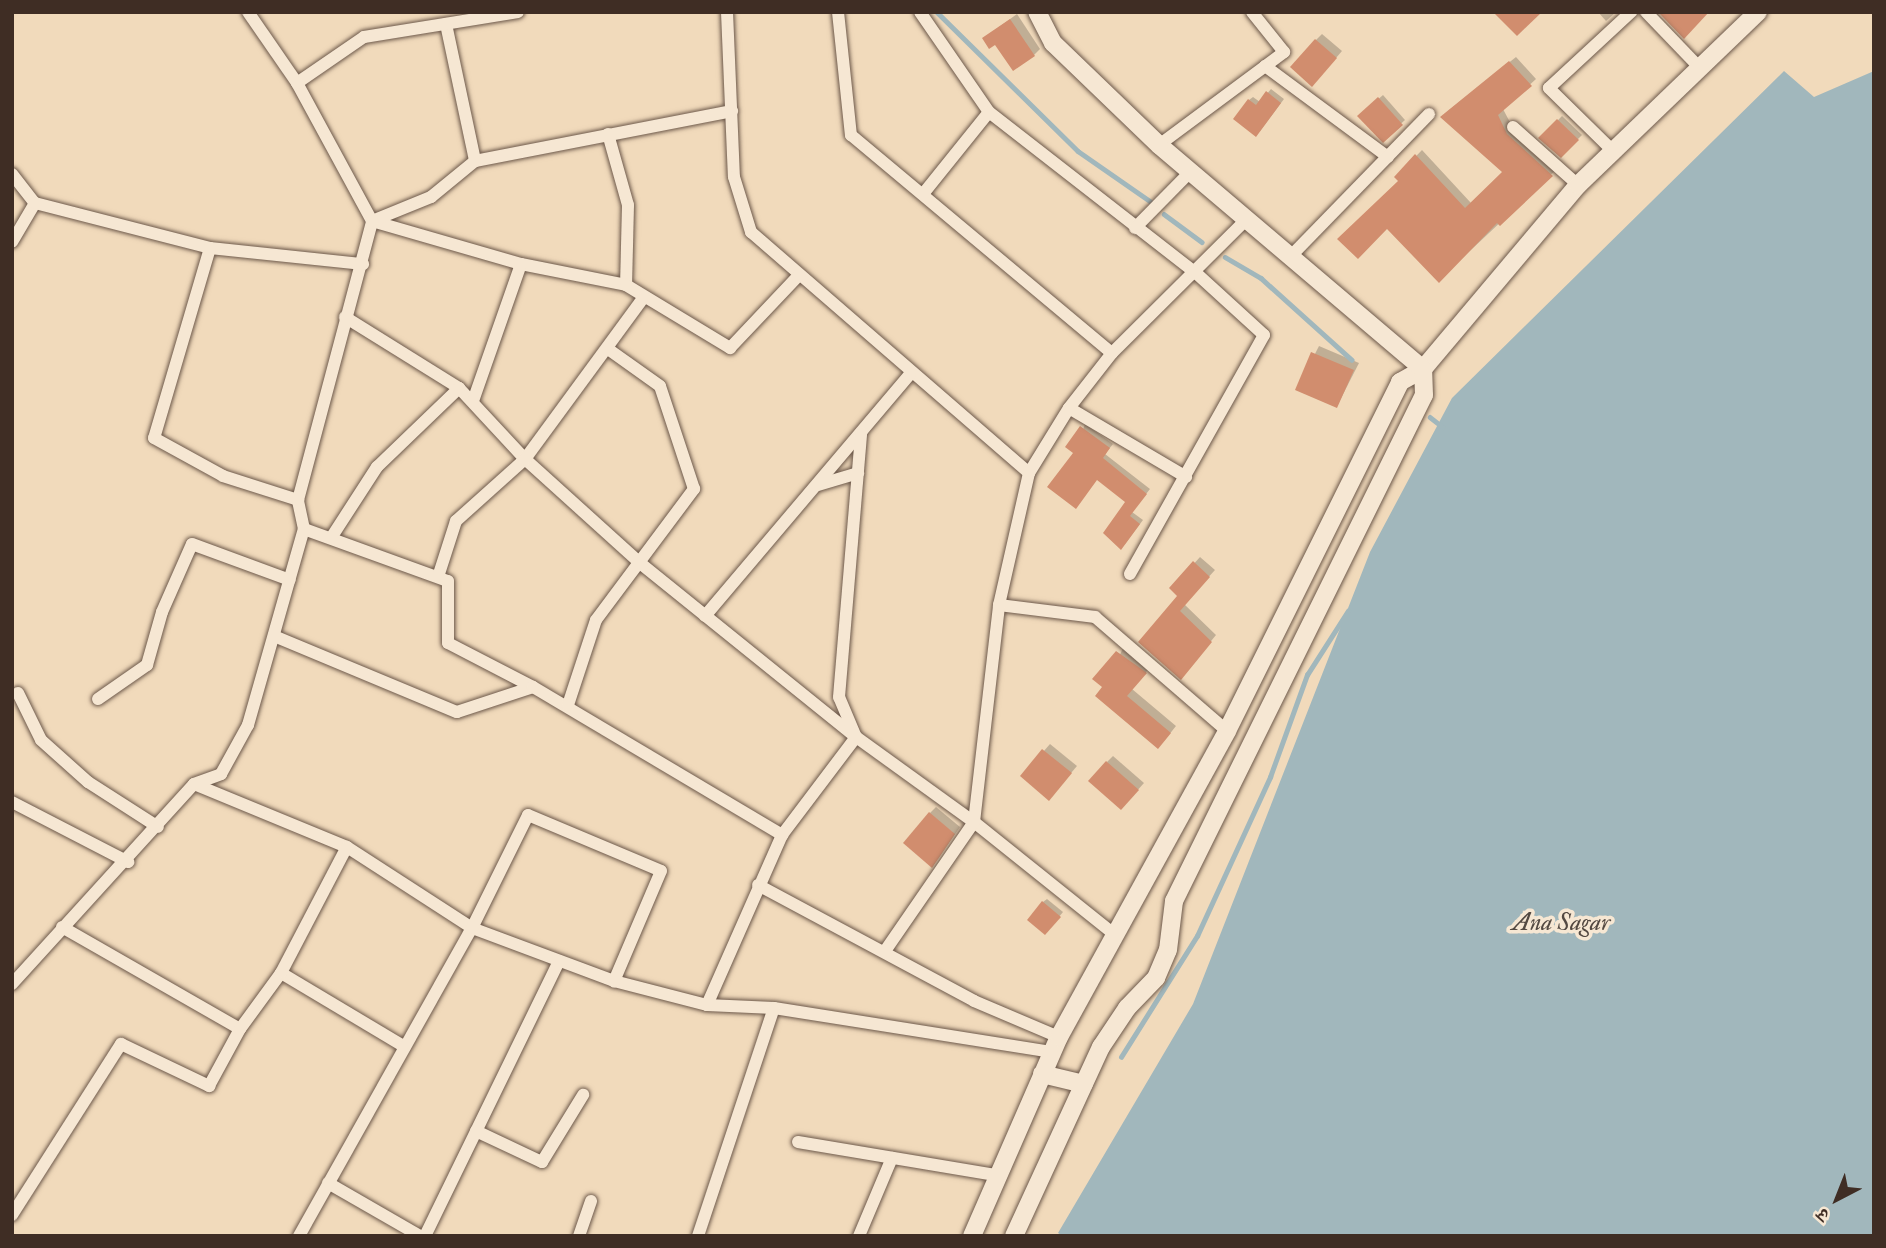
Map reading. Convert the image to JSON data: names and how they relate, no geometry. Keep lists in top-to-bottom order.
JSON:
{
  "water": ["Ana Sagar"],
  "north": "bottom left"
}
